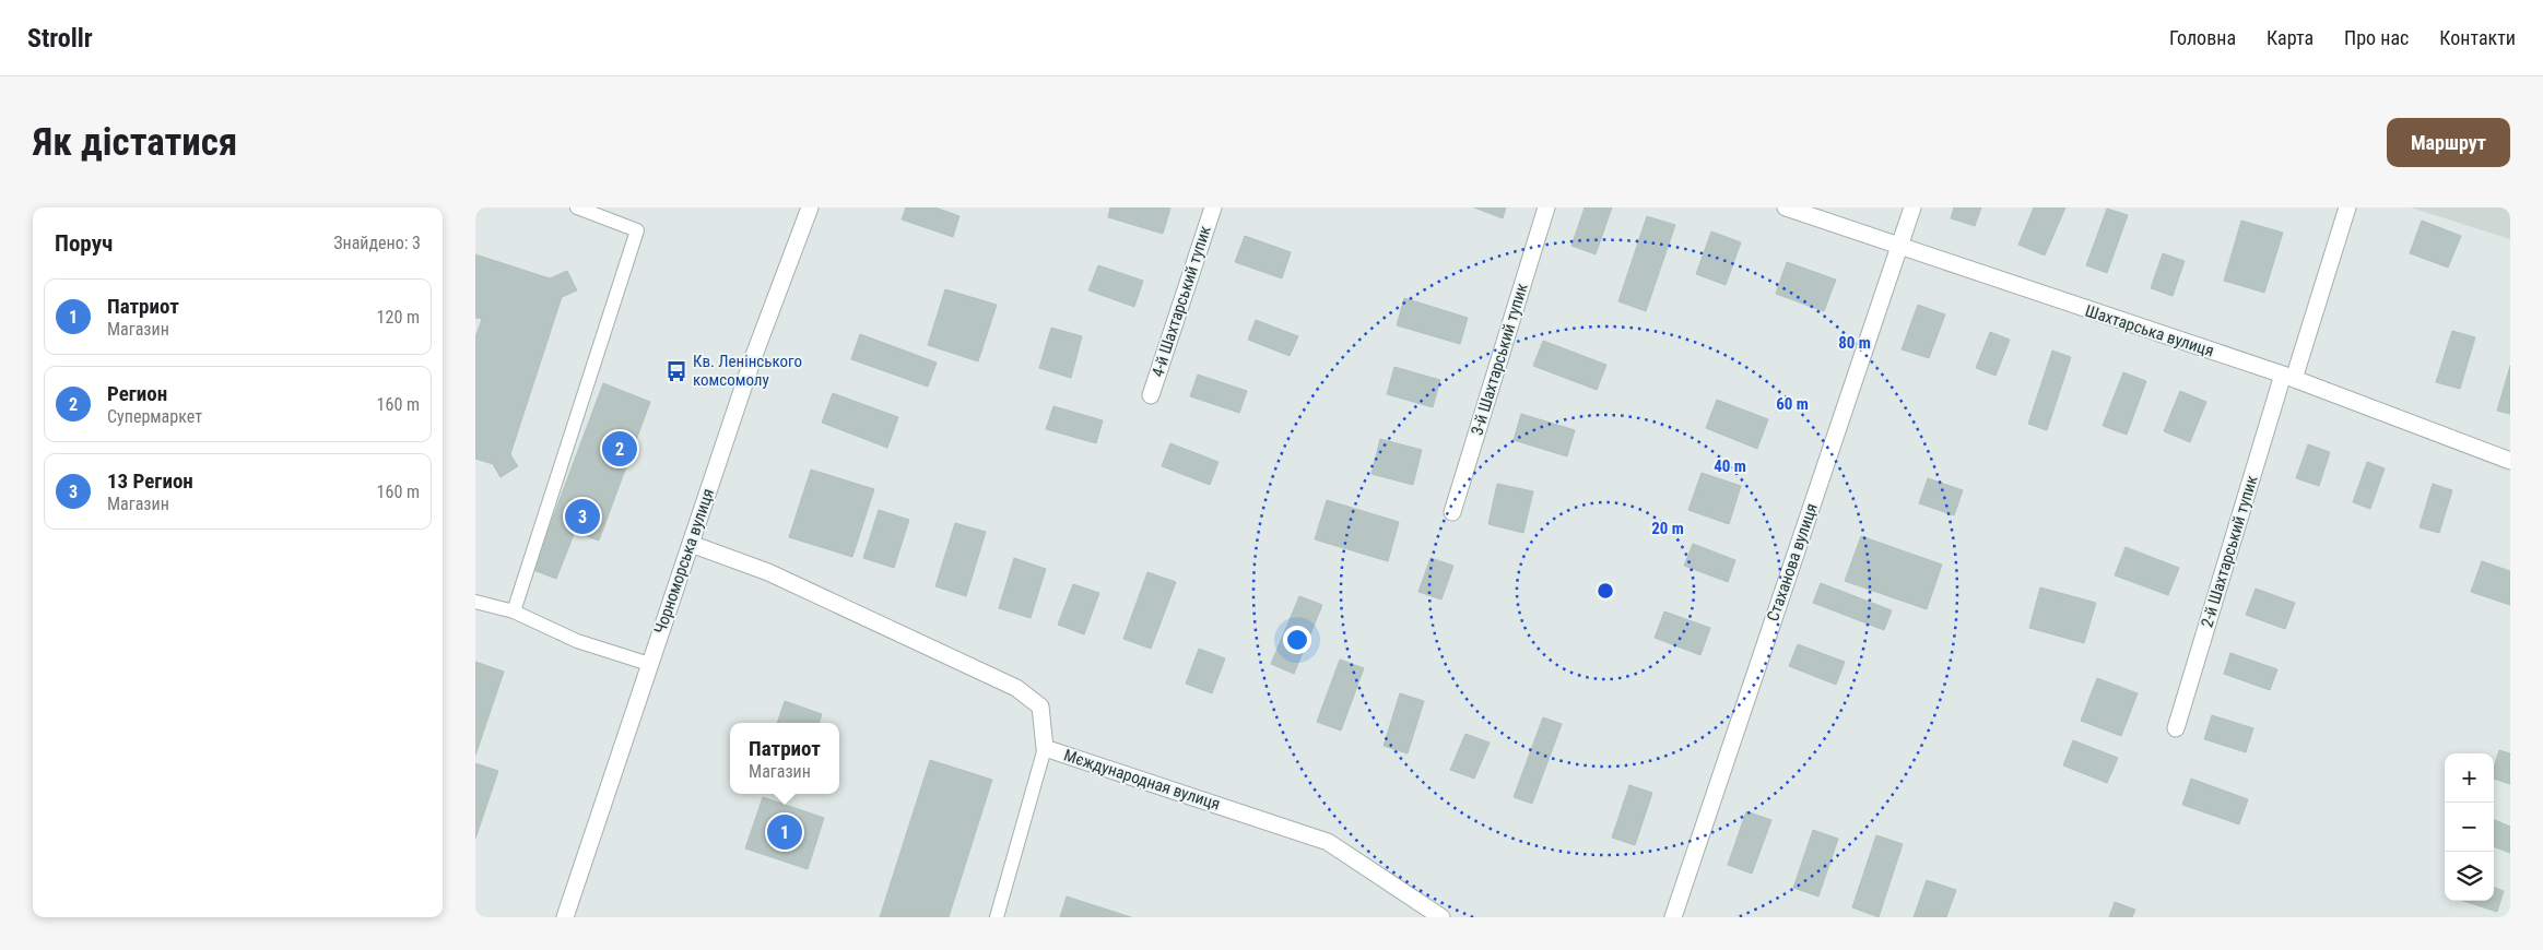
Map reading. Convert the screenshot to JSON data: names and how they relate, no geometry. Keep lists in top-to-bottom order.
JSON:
{
  "streets": {
    "street": [
      "4-й Шахтарський тупик",
      "Шахтарська вулиця",
      "3-й Шахтарський тупик",
      "2-й Шахтарський тупик",
      "Чорноморська вулиця",
      "Стаханова вулиця",
      "Мєждународная вулиця"
    ]
  },
  "crossings": [
    ["Шахтарська вулиця", "2-й Шахтарський тупик"],
    ["Шахтарська вулиця", "Стаханова вулиця"],
    ["Чорноморська вулиця", "Мєждународная вулиця"]
  ],
  "places": {
    "bus stop": ["Кв. Ленінського комсомолу"]
  },
  "page": {
    "header": "Strollr",
    "nav": [
      "Головна",
      "Карта",
      "Про нас",
      "Контакти"
    ],
    "buttons": "Маршрут",
    "title": "Як дістатися",
    "heading": ["Поруч", "Знайдено: 3"],
    "list": [
      {
        "mark": "1",
        "name": "Патриот",
        "note": "Магазин",
        "value": "120 m"
      },
      {
        "mark": "2",
        "name": "Регион",
        "note": "Супермаркет",
        "value": "160 m"
      },
      {
        "mark": "3",
        "name": "13 Регион",
        "note": "Магазин",
        "value": "160 m"
      }
    ],
    "pins": ["2", "3", "1"],
    "popup": ["Патриот", "Магазин"],
    "map_buttons": ["+", "−"]
  },
  "rings": [
    "80 m",
    "60 m",
    "40 m",
    "20 m"
  ]
}
